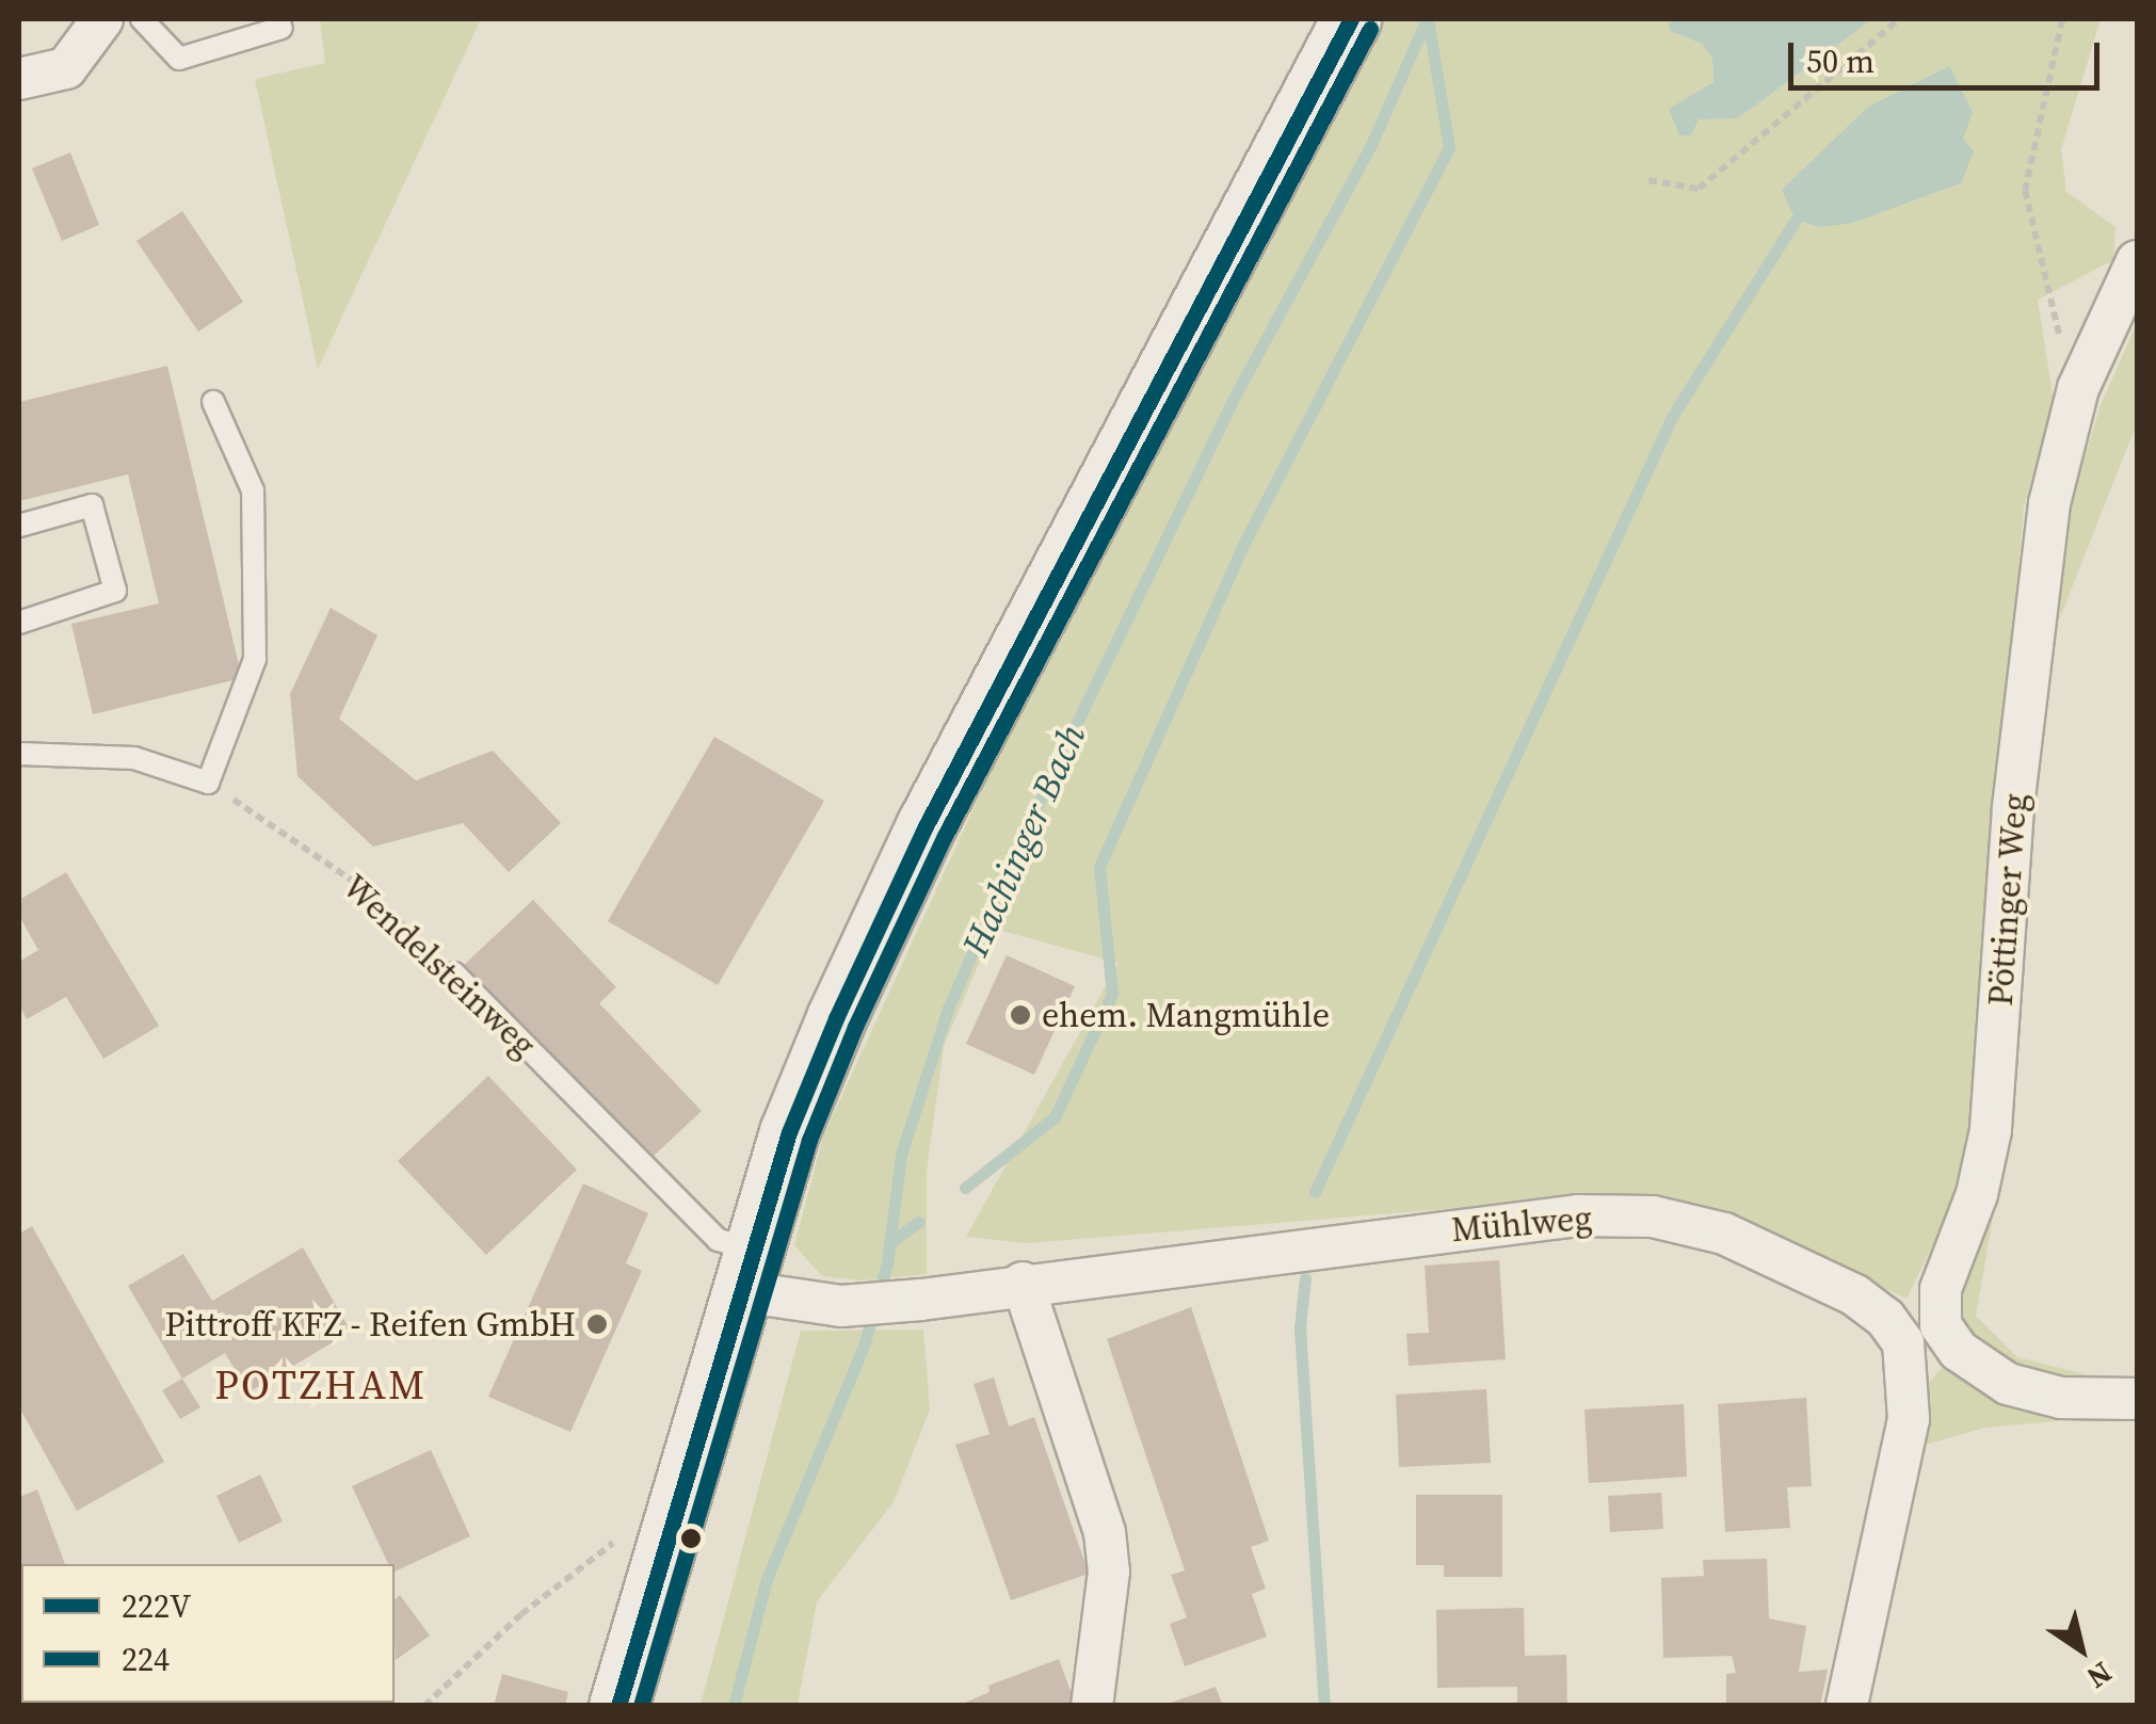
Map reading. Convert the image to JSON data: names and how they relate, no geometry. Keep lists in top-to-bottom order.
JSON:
{
  "streets": {
    "street": ["Pöttinger Weg", "Mühlweg"],
    "lane": ["Wendelsteinweg"]
  },
  "crossings": [
    ["Wendelsteinweg", "Mühlweg"]
  ],
  "districts": ["POTZHAM"],
  "water": ["Hachinger Bach"],
  "places": ["ehem. Mangmühle", "Pittroff KFZ - Reifen GmbH"],
  "lines": ["transit line 222V", "transit line 224"],
  "legend": ["222V", "224"],
  "scale_bar": "50 m",
  "north": "bottom right"
}
